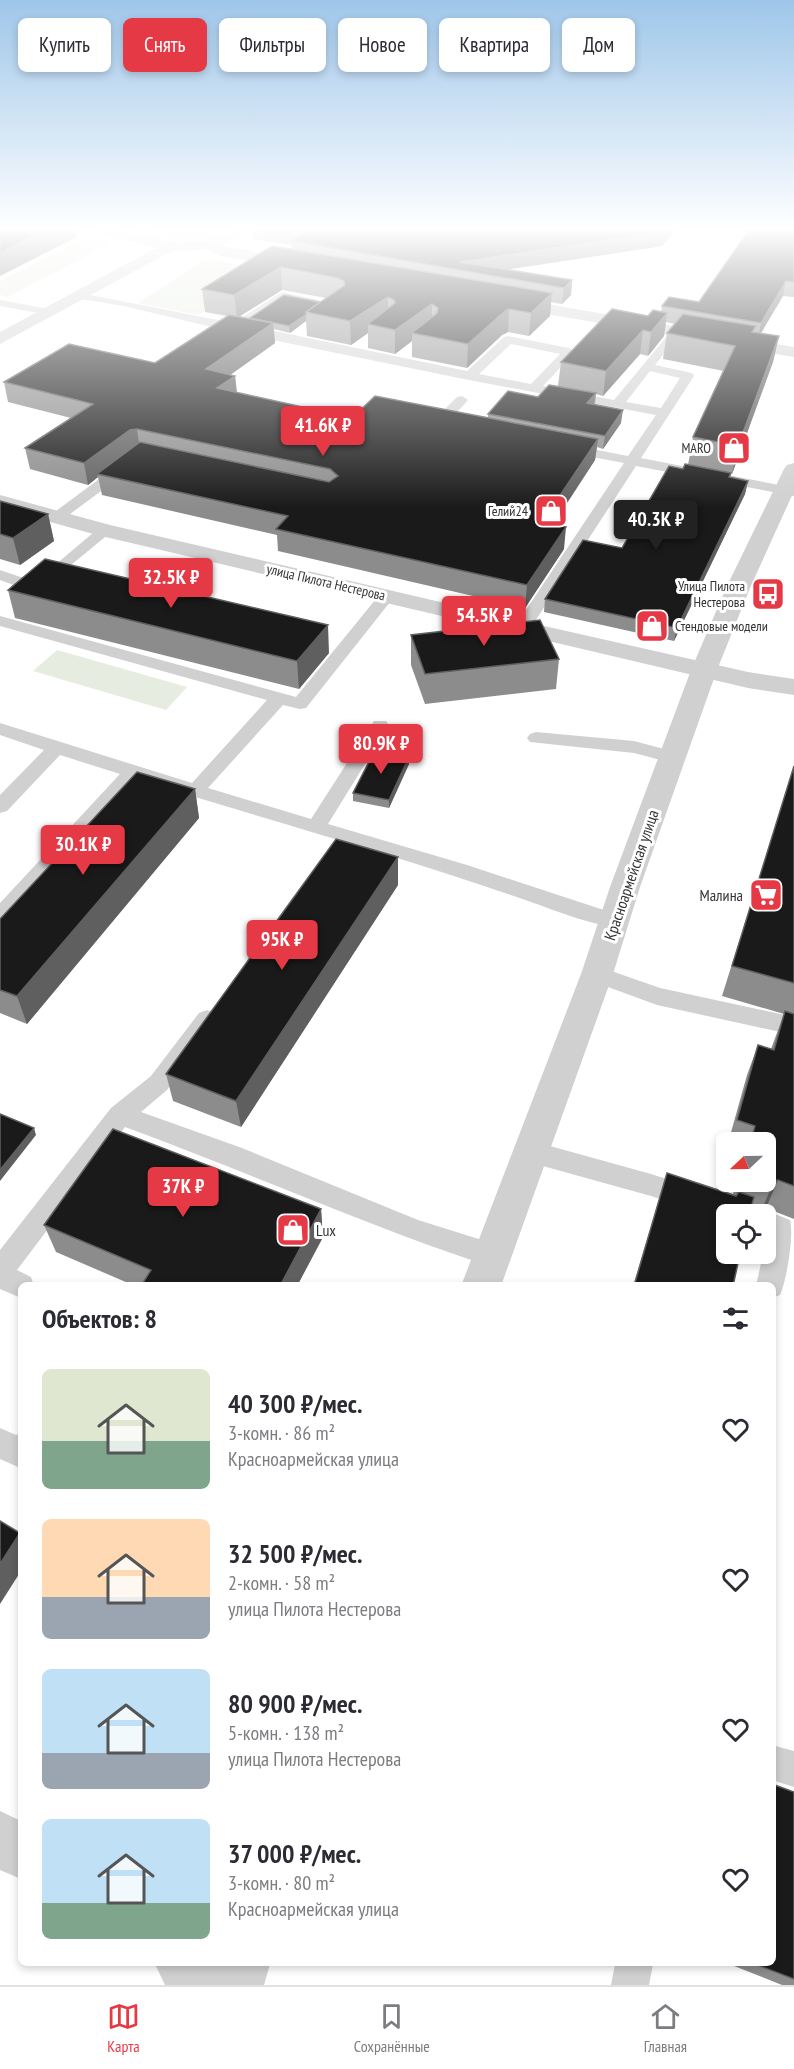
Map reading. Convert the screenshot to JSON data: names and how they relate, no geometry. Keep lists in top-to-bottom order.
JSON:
{
  "streets": {
    "street": ["улица Пилота Нестерова", "Красноармейская улица"]
  },
  "crossings": [
    ["улица Пилота Нестерова", "Красноармейская улица"]
  ],
  "places": {
    "shop": [
      "MARO",
      "Гелий24",
      "Стендовые модели",
      "Lux"
    ],
    "bus stop": ["Улица Пилота Нестерова"],
    "supermarket": ["Малина"]
  },
  "north": "left",
  "page": {
    "chip": [
      "Купить",
      "Снять",
      "Фильтры",
      "Новое",
      "Квартира",
      "Дом"
    ],
    "price": [
      "41.6K ₽",
      "40.3K ₽",
      "32.5K ₽",
      "54.5K ₽",
      "80.9K ₽",
      "30.1K ₽",
      "95K ₽",
      "37K ₽"
    ],
    "heading": "Объектов: 8",
    "list": [
      {
        "name": "40 300 ₽/мес.",
        "note": "3-комн. · 86 m² · Красноармейская улица"
      },
      {
        "name": "32 500 ₽/мес.",
        "note": "2-комн. · 58 m² · улица Пилота Нестерова"
      },
      {
        "name": "80 900 ₽/мес.",
        "note": "5-комн. · 138 m² · улица Пилота Нестерова"
      },
      {
        "name": "37 000 ₽/мес.",
        "note": "3-комн. · 80 m² · Красноармейская улица"
      }
    ],
    "tabs": ["Карта", "Сохранённые", "Главная"]
  }
}
